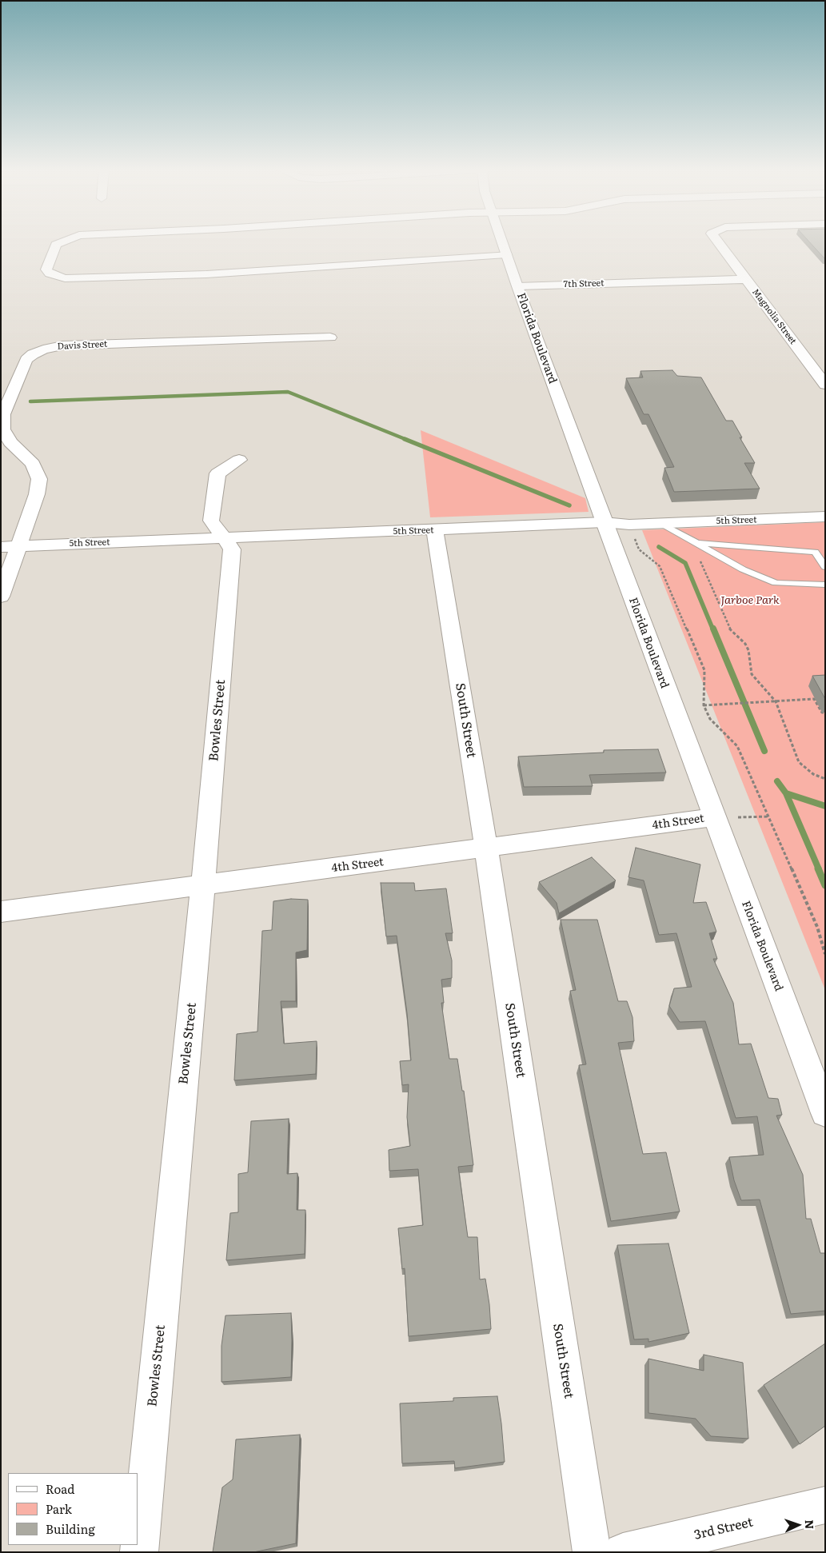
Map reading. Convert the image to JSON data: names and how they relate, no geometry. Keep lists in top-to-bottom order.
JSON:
{
  "streets": {
    "street": [
      "7th Street",
      "Magnolia Street",
      "Florida Boulevard",
      "Davis Street",
      "5th Street",
      "Bowles Street",
      "South Street",
      "4th Street",
      "3rd Street"
    ]
  },
  "crossings": [
    ["7th Street", "Magnolia Street"],
    ["7th Street", "Florida Boulevard"],
    ["Florida Boulevard", "5th Street"],
    ["Florida Boulevard", "4th Street"],
    ["Davis Street", "5th Street"],
    ["5th Street", "Bowles Street"],
    ["5th Street", "South Street"],
    ["Bowles Street", "4th Street"],
    ["South Street", "4th Street"]
  ],
  "parks": ["Jarboe Park"],
  "legend": ["Road", "Park", "Building"],
  "north": "right"
}
